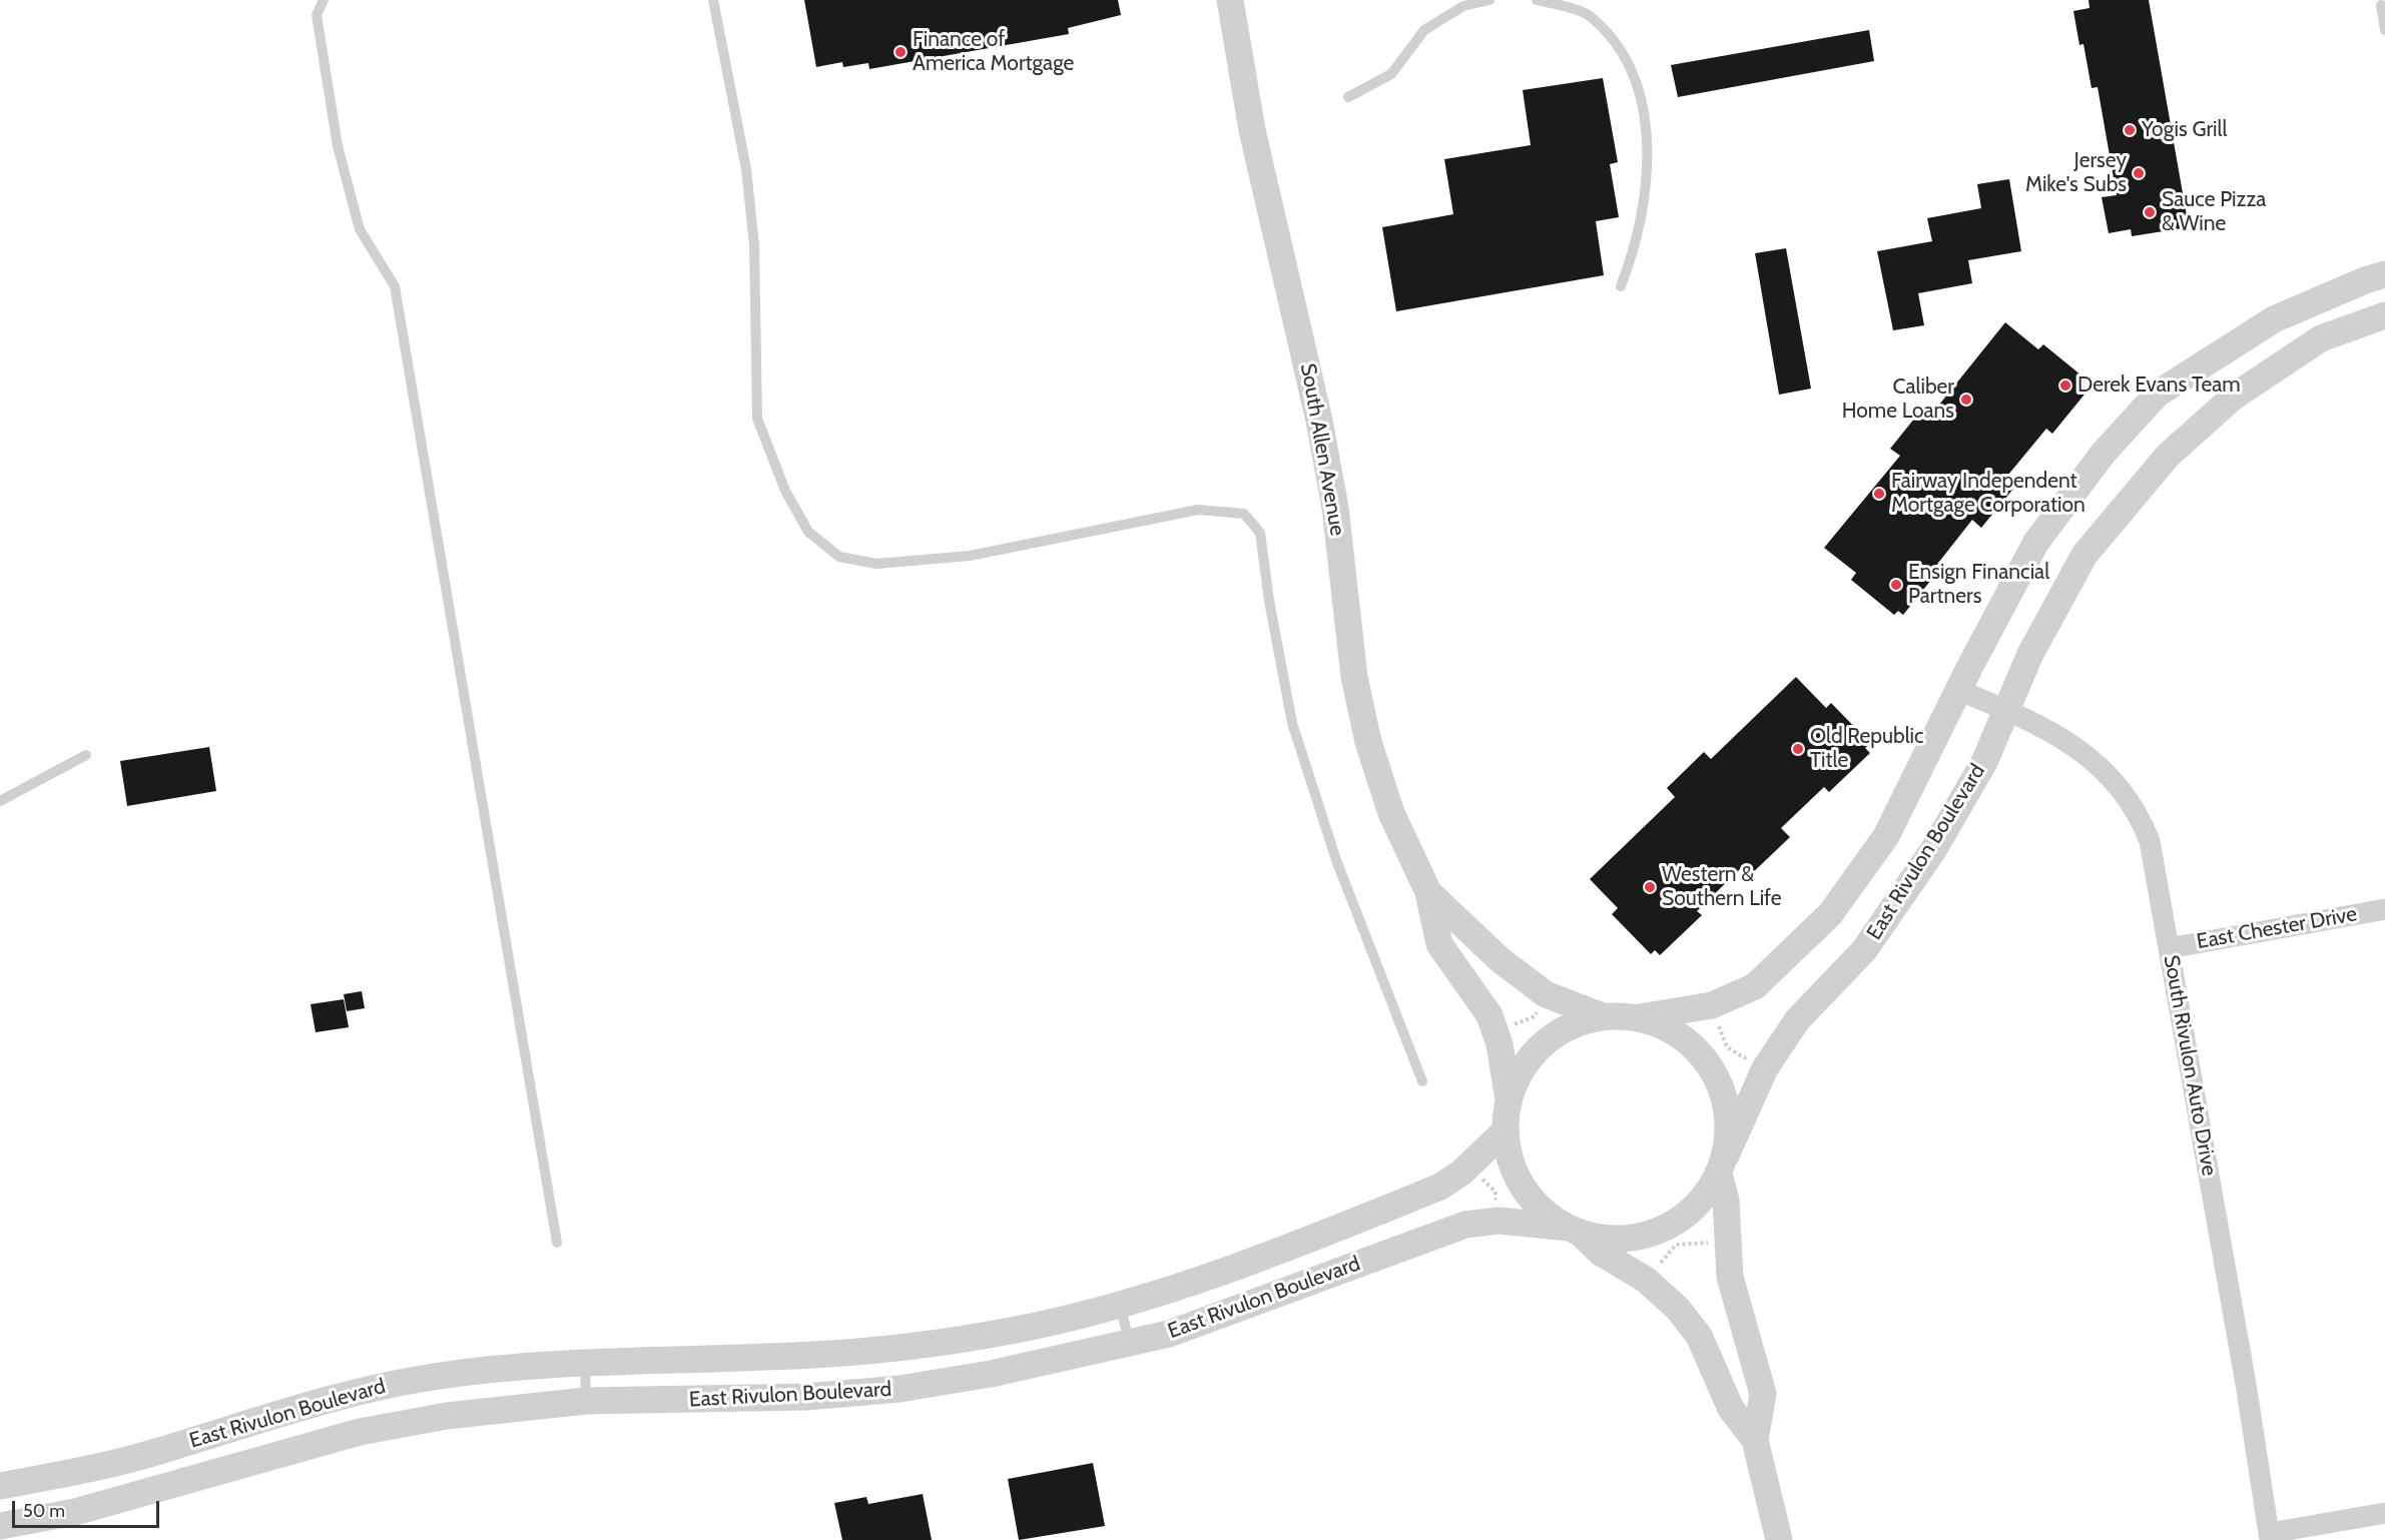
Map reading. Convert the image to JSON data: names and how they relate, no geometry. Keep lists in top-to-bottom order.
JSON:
{
  "streets": {
    "street": [
      "South Allen Avenue",
      "East Rivulon Boulevard",
      "East Chester Drive",
      "South Rivulon Auto Drive"
    ]
  },
  "crossings": [
    ["East Rivulon Boulevard", "South Rivulon Auto Drive"],
    ["East Chester Drive", "South Rivulon Auto Drive"]
  ],
  "places": [
    "Finance of America Mortgage",
    "Yogis Grill",
    "Jersey Mike's Subs",
    "Sauce Pizza & Wine",
    "Derek Evans Team",
    "Caliber Home Loans",
    "Fairway Independent Mortgage Corporation",
    "Ensign Financial Partners",
    "Old Republic Title",
    "Western & Southern Life"
  ],
  "scale_bar": "50 m"
}
